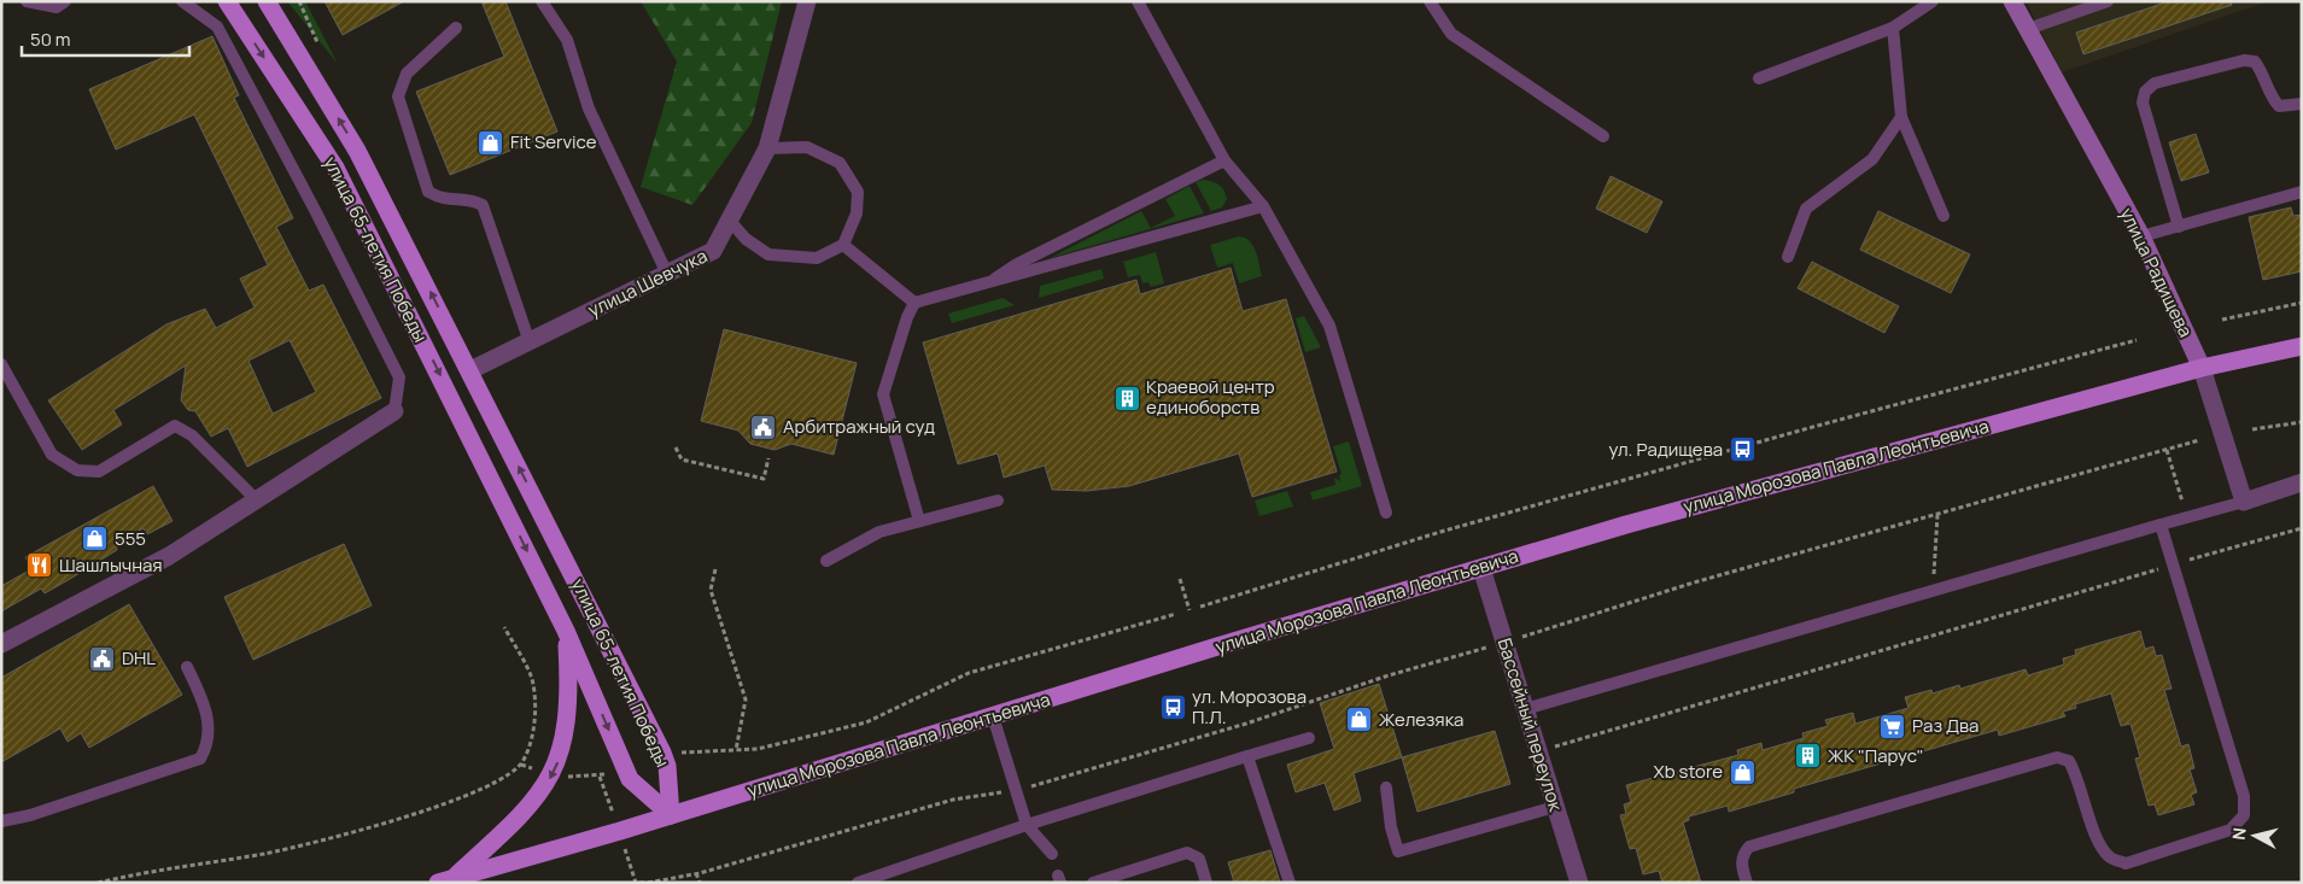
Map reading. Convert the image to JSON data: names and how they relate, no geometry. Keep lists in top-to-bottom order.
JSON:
{
  "streets": {
    "main road": ["улица 65-летия Победы", "улица Морозова Павла Леонтьевича"],
    "street": ["улица Радищева", "улица Шевчука", "Бассейный переулок"]
  },
  "crossings": [
    ["улица 65-летия Победы", "улица Шевчука"],
    ["улица 65-летия Победы", "улица Морозова Павла Леонтьевича"],
    ["улица Радищева", "улица Морозова Павла Леонтьевича"],
    ["улица Морозова Павла Леонтьевича", "Бассейный переулок"]
  ],
  "places": {
    "shop": [
      "Fit Service",
      "555",
      "Железяка",
      "Xb store"
    ],
    "building": ["Краевой центр единоборств", "ЖК \"Парус\""],
    "public building": ["Арбитражный суд", "DHL"],
    "bus stop": ["ул. Радищева", "ул. Морозова П.Л."],
    "restaurant": ["Шашлычная"],
    "supermarket": ["Раз Два"]
  },
  "scale_bar": "50 m",
  "north": "left"
}
